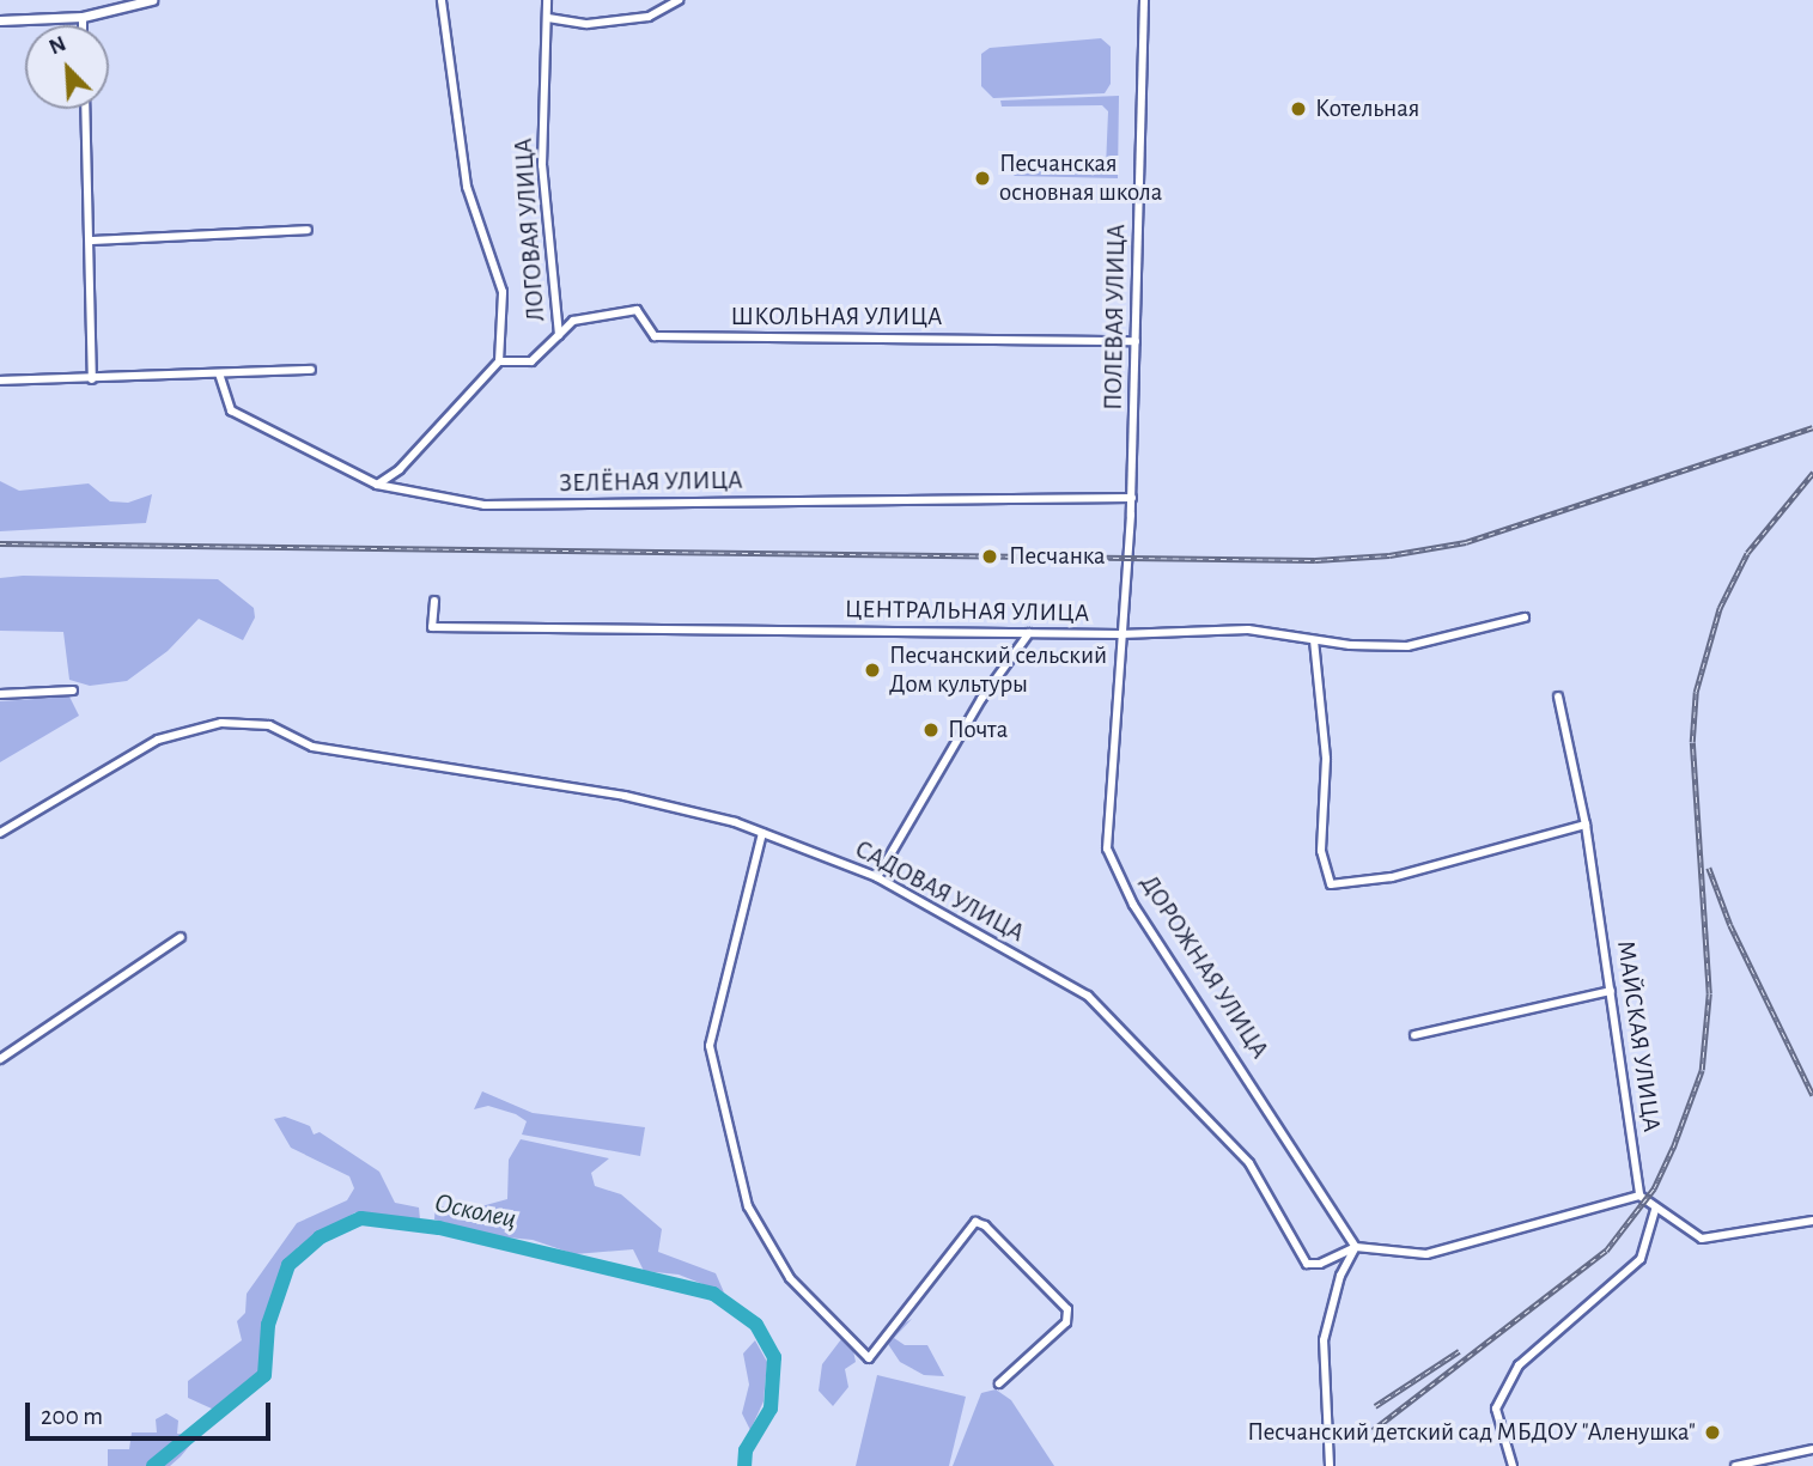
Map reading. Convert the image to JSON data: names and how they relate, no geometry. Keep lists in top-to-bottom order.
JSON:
{
  "streets": {
    "street": [
      "ЛОГОВАЯ УЛИЦА",
      "ШКОЛЬНАЯ УЛИЦА",
      "ПОЛЕВАЯ УЛИЦА",
      "ЗЕЛЁНАЯ УЛИЦА",
      "ЦЕНТРАЛЬНАЯ УЛИЦА",
      "САДОВАЯ УЛИЦА",
      "ДОРОЖНАЯ УЛИЦА",
      "МАЙСКАЯ УЛИЦА"
    ]
  },
  "crossings": [
    ["ЛОГОВАЯ УЛИЦА", "ШКОЛЬНАЯ УЛИЦА"],
    ["ШКОЛЬНАЯ УЛИЦА", "ПОЛЕВАЯ УЛИЦА"],
    ["ПОЛЕВАЯ УЛИЦА", "ЗЕЛЁНАЯ УЛИЦА"],
    ["ПОЛЕВАЯ УЛИЦА", "ЦЕНТРАЛЬНАЯ УЛИЦА"],
    ["ПОЛЕВАЯ УЛИЦА", "ДОРОЖНАЯ УЛИЦА"],
    ["ЦЕНТРАЛЬНАЯ УЛИЦА", "ДОРОЖНАЯ УЛИЦА"],
    ["САДОВАЯ УЛИЦА", "ДОРОЖНАЯ УЛИЦА"]
  ],
  "water": ["Осколец"],
  "places": [
    "Котельная",
    "Песчанская основная школа",
    "Песчанка",
    "Песчанский сельский Дом культуры",
    "Почта",
    "Песчанский детский сад МБДОУ \"Аленушка\""
  ],
  "scale_bar": "200 m",
  "north": "top left"
}
